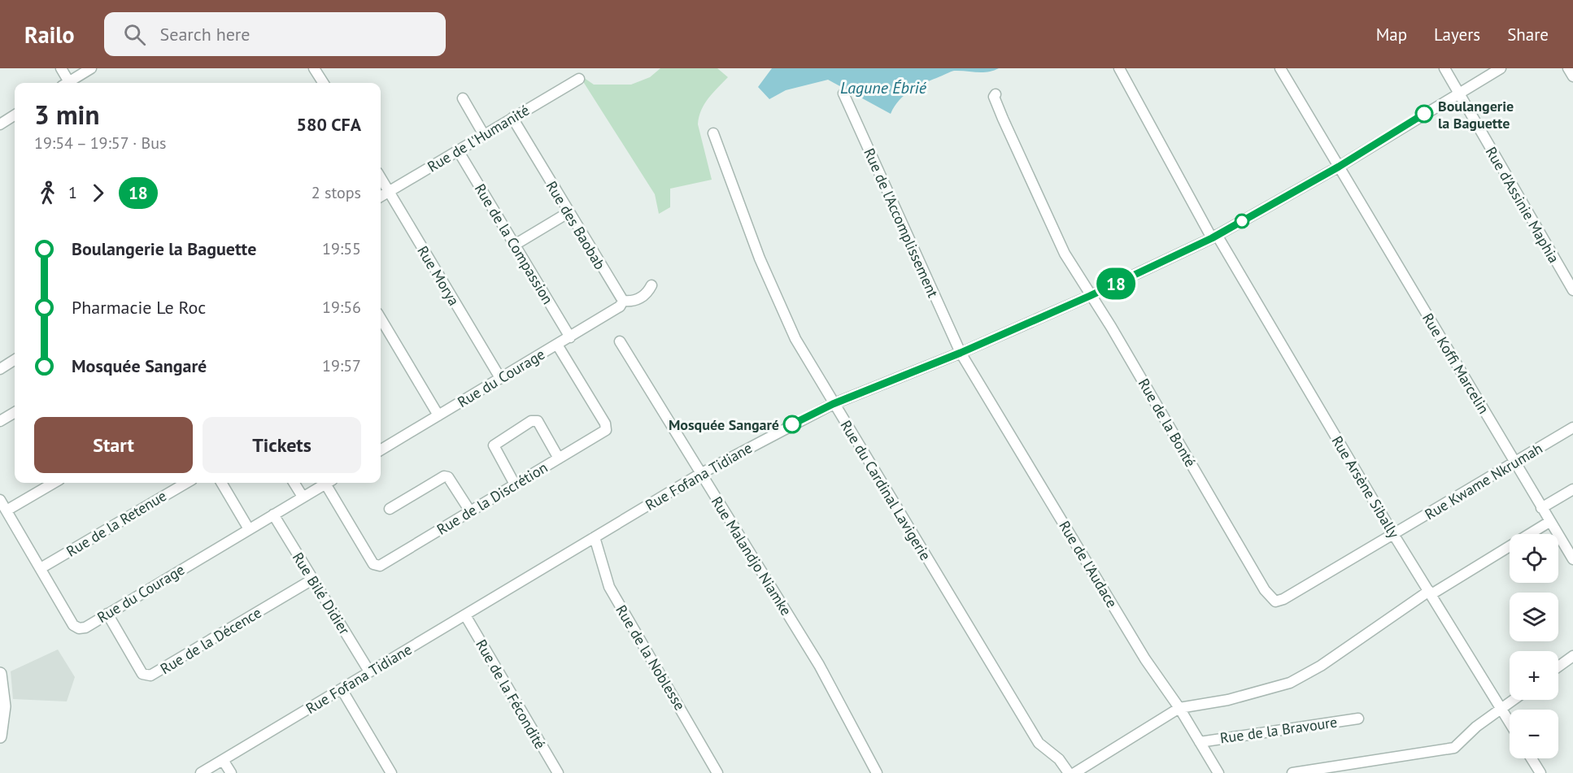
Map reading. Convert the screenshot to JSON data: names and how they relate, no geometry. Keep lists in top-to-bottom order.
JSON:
{
  "streets": {
    "street": [
      "Rue de l'Humanité",
      "Rue d'Assinie Maphia",
      "Rue de l'Accomplissement",
      "Rue des Baobab",
      "Rue de la Compassion",
      "Rue Morya",
      "Rue Koffi Marcelin",
      "Rue du Courage",
      "Rue de la Bonté",
      "Rue Fofana Tidiane",
      "Rue Kwame Nkrumah",
      "Rue Arsène Sibally",
      "Rue du Cardinal Lavigerie",
      "Rue de la Discrétion",
      "Rue de la Retenue",
      "Rue Malandjo Niamke",
      "Rue de l'Audace",
      "Rue Bilé Didier",
      "Rue de la Décence",
      "Rue de la Noblesse",
      "Rue de la Fécondité",
      "Rue de la Bravoure"
    ]
  },
  "crossings": [
    ["Rue de l'Humanité", "Rue des Baobab"],
    ["Rue de l'Humanité", "Rue de la Compassion"],
    ["Rue de l'Humanité", "Rue Morya"],
    ["Rue d'Assinie Maphia", "Rue Fofana Tidiane"],
    ["Rue de l'Accomplissement", "Rue Fofana Tidiane"],
    ["Rue de l'Accomplissement", "Rue de l'Audace"],
    ["Rue des Baobab", "Rue du Courage"],
    ["Rue de la Compassion", "Rue du Courage"],
    ["Rue Morya", "Rue du Courage"],
    ["Rue Koffi Marcelin", "Rue Fofana Tidiane"],
    ["Rue Koffi Marcelin", "Rue Kwame Nkrumah"],
    ["Rue du Courage", "Rue de la Discrétion"],
    ["Rue du Courage", "Rue de la Retenue"],
    ["Rue du Courage", "Rue Bilé Didier"],
    ["Rue du Courage", "Rue de la Décence"],
    ["Rue de la Bonté", "Rue Fofana Tidiane"],
    ["Rue de la Bonté", "Rue Kwame Nkrumah"],
    ["Rue de la Bonté", "Rue Arsène Sibally"],
    ["Rue Fofana Tidiane", "Rue Arsène Sibally"],
    ["Rue Fofana Tidiane", "Rue du Cardinal Lavigerie"],
    ["Rue Fofana Tidiane", "Rue Malandjo Niamke"],
    ["Rue Fofana Tidiane", "Rue de l'Audace"],
    ["Rue Fofana Tidiane", "Rue Bilé Didier"],
    ["Rue Fofana Tidiane", "Rue de la Noblesse"],
    ["Rue Fofana Tidiane", "Rue de la Fécondité"],
    ["Rue Kwame Nkrumah", "Rue Arsène Sibally"],
    ["Rue de l'Audace", "Rue de la Bravoure"],
    ["Rue Bilé Didier", "Rue de la Décence"]
  ],
  "water": ["Lagune Ébrié"],
  "places": ["Boulangerie la Baguette", "Mosquée Sangaré"],
  "lines": ["bus line 18"],
  "page": {
    "header": "Railo",
    "search": "Search here",
    "nav": ["Map", "Layers", "Share"],
    "on_map": "18",
    "heading": ["3 min", "19:54 – 19:57 · Bus", "580 CFA"],
    "legs": ["1", "18", "2 stops"],
    "list": [
      {
        "name": "Boulangerie la Baguette",
        "value": "19:55"
      },
      {
        "name": "Pharmacie Le Roc",
        "value": "19:56"
      },
      {
        "name": "Mosquée Sangaré",
        "value": "19:57"
      }
    ],
    "buttons": ["Start", "Tickets"],
    "map_buttons": ["+", "−"]
  }
}
